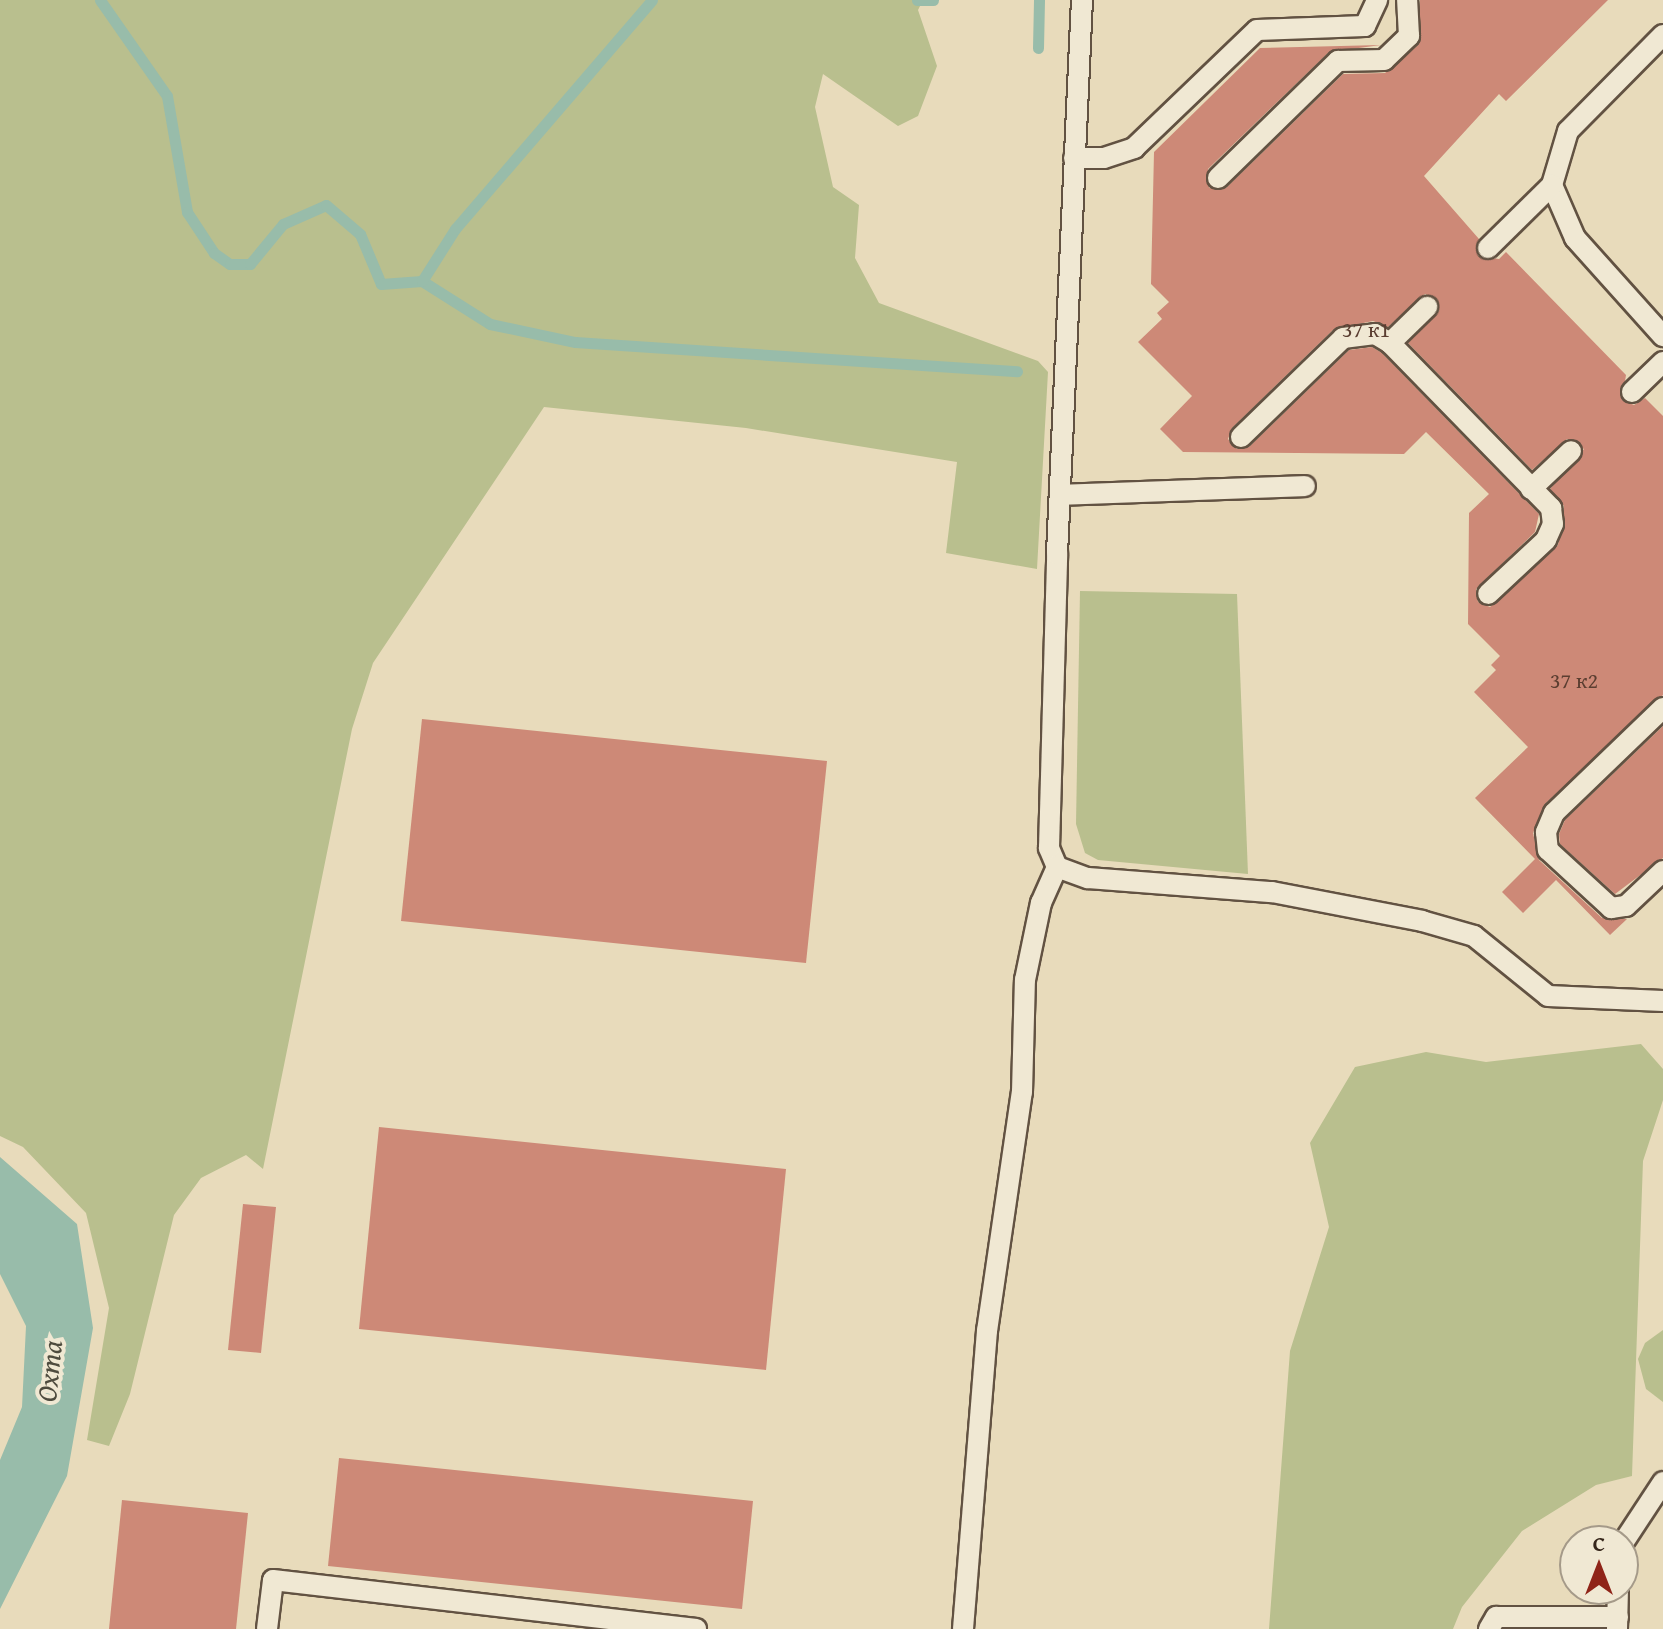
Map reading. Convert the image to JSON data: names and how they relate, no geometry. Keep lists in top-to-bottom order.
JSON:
{
  "water": ["Охта"],
  "house_numbers": ["37 к1", "37 к2"],
  "north": "top"
}
